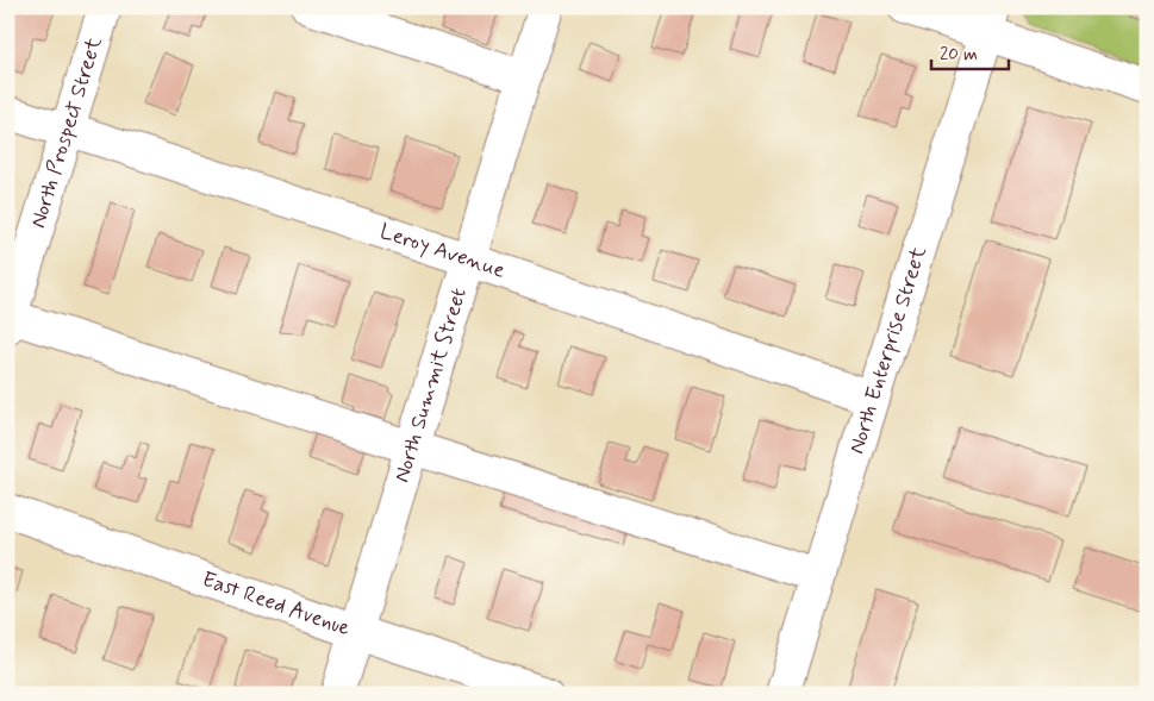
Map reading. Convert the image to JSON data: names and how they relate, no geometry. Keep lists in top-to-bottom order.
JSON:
{
  "streets": {
    "street": [
      "North Prospect Street",
      "Leroy Avenue",
      "North Enterprise Street",
      "North Summit Street",
      "East Reed Avenue"
    ]
  },
  "crossings": [
    ["North Prospect Street", "Leroy Avenue"],
    ["Leroy Avenue", "North Enterprise Street"],
    ["Leroy Avenue", "North Summit Street"],
    ["North Summit Street", "East Reed Avenue"]
  ],
  "scale_bar": "20 m"
}
